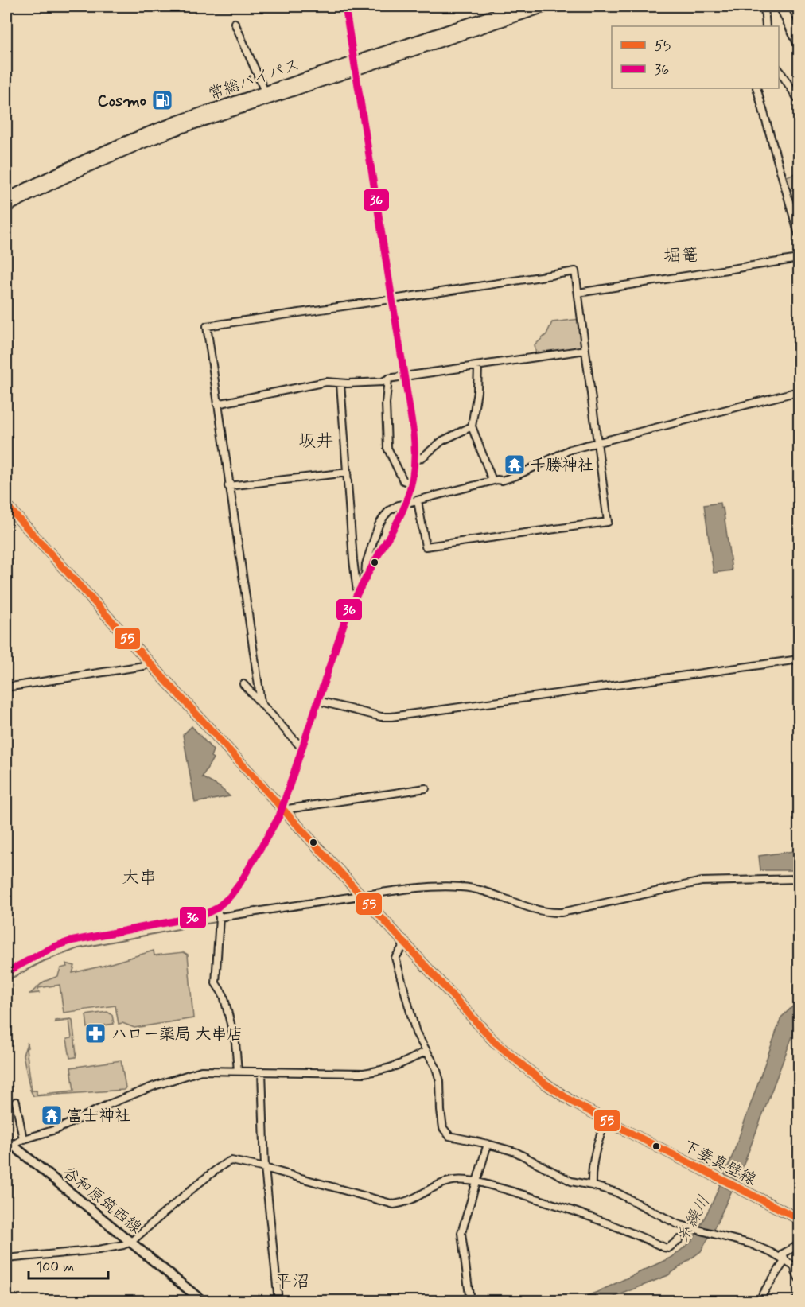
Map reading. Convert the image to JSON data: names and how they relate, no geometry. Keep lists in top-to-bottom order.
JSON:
{
  "streets": {
    "highway": ["常総バイパス"],
    "main road": ["下妻真壁線", "谷和原筑西線"]
  },
  "districts": [
    "堀篭",
    "坂井",
    "大串",
    "平沼"
  ],
  "water": ["糸繰川"],
  "places": {
    "fuel station": ["Cosmo"],
    "temple": ["千勝神社", "富士神社"],
    "pharmacy": ["ハロー薬局 大串店"]
  },
  "lines": ["transit line 36", "transit line 55"],
  "legend": ["55", "36"],
  "scale_bar": "100 m"
}
